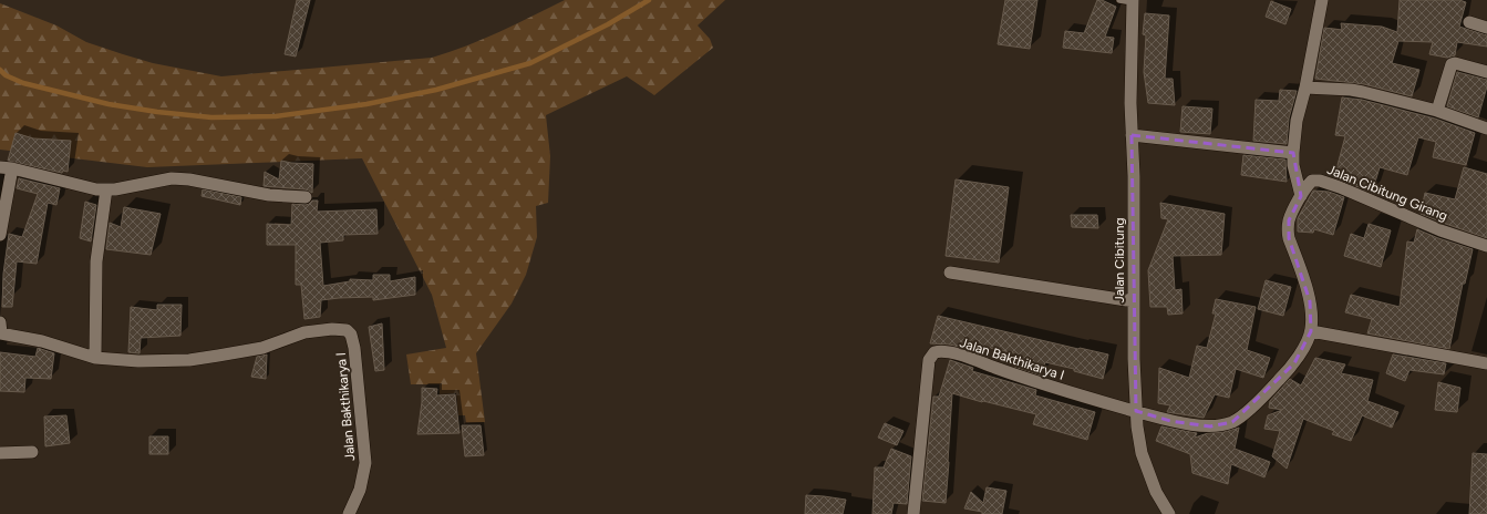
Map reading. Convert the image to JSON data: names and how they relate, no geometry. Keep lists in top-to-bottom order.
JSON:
{
  "streets": {
    "street": ["Jalan Cibitung Girang", "Jalan Cibitung", "Jalan Bakthikarya I"]
  },
  "crossings": [
    ["Jalan Cibitung Girang", "Jalan Cibitung"],
    ["Jalan Cibitung Girang", "Jalan Bakthikarya I"],
    ["Jalan Cibitung", "Jalan Bakthikarya I"]
  ]
}
